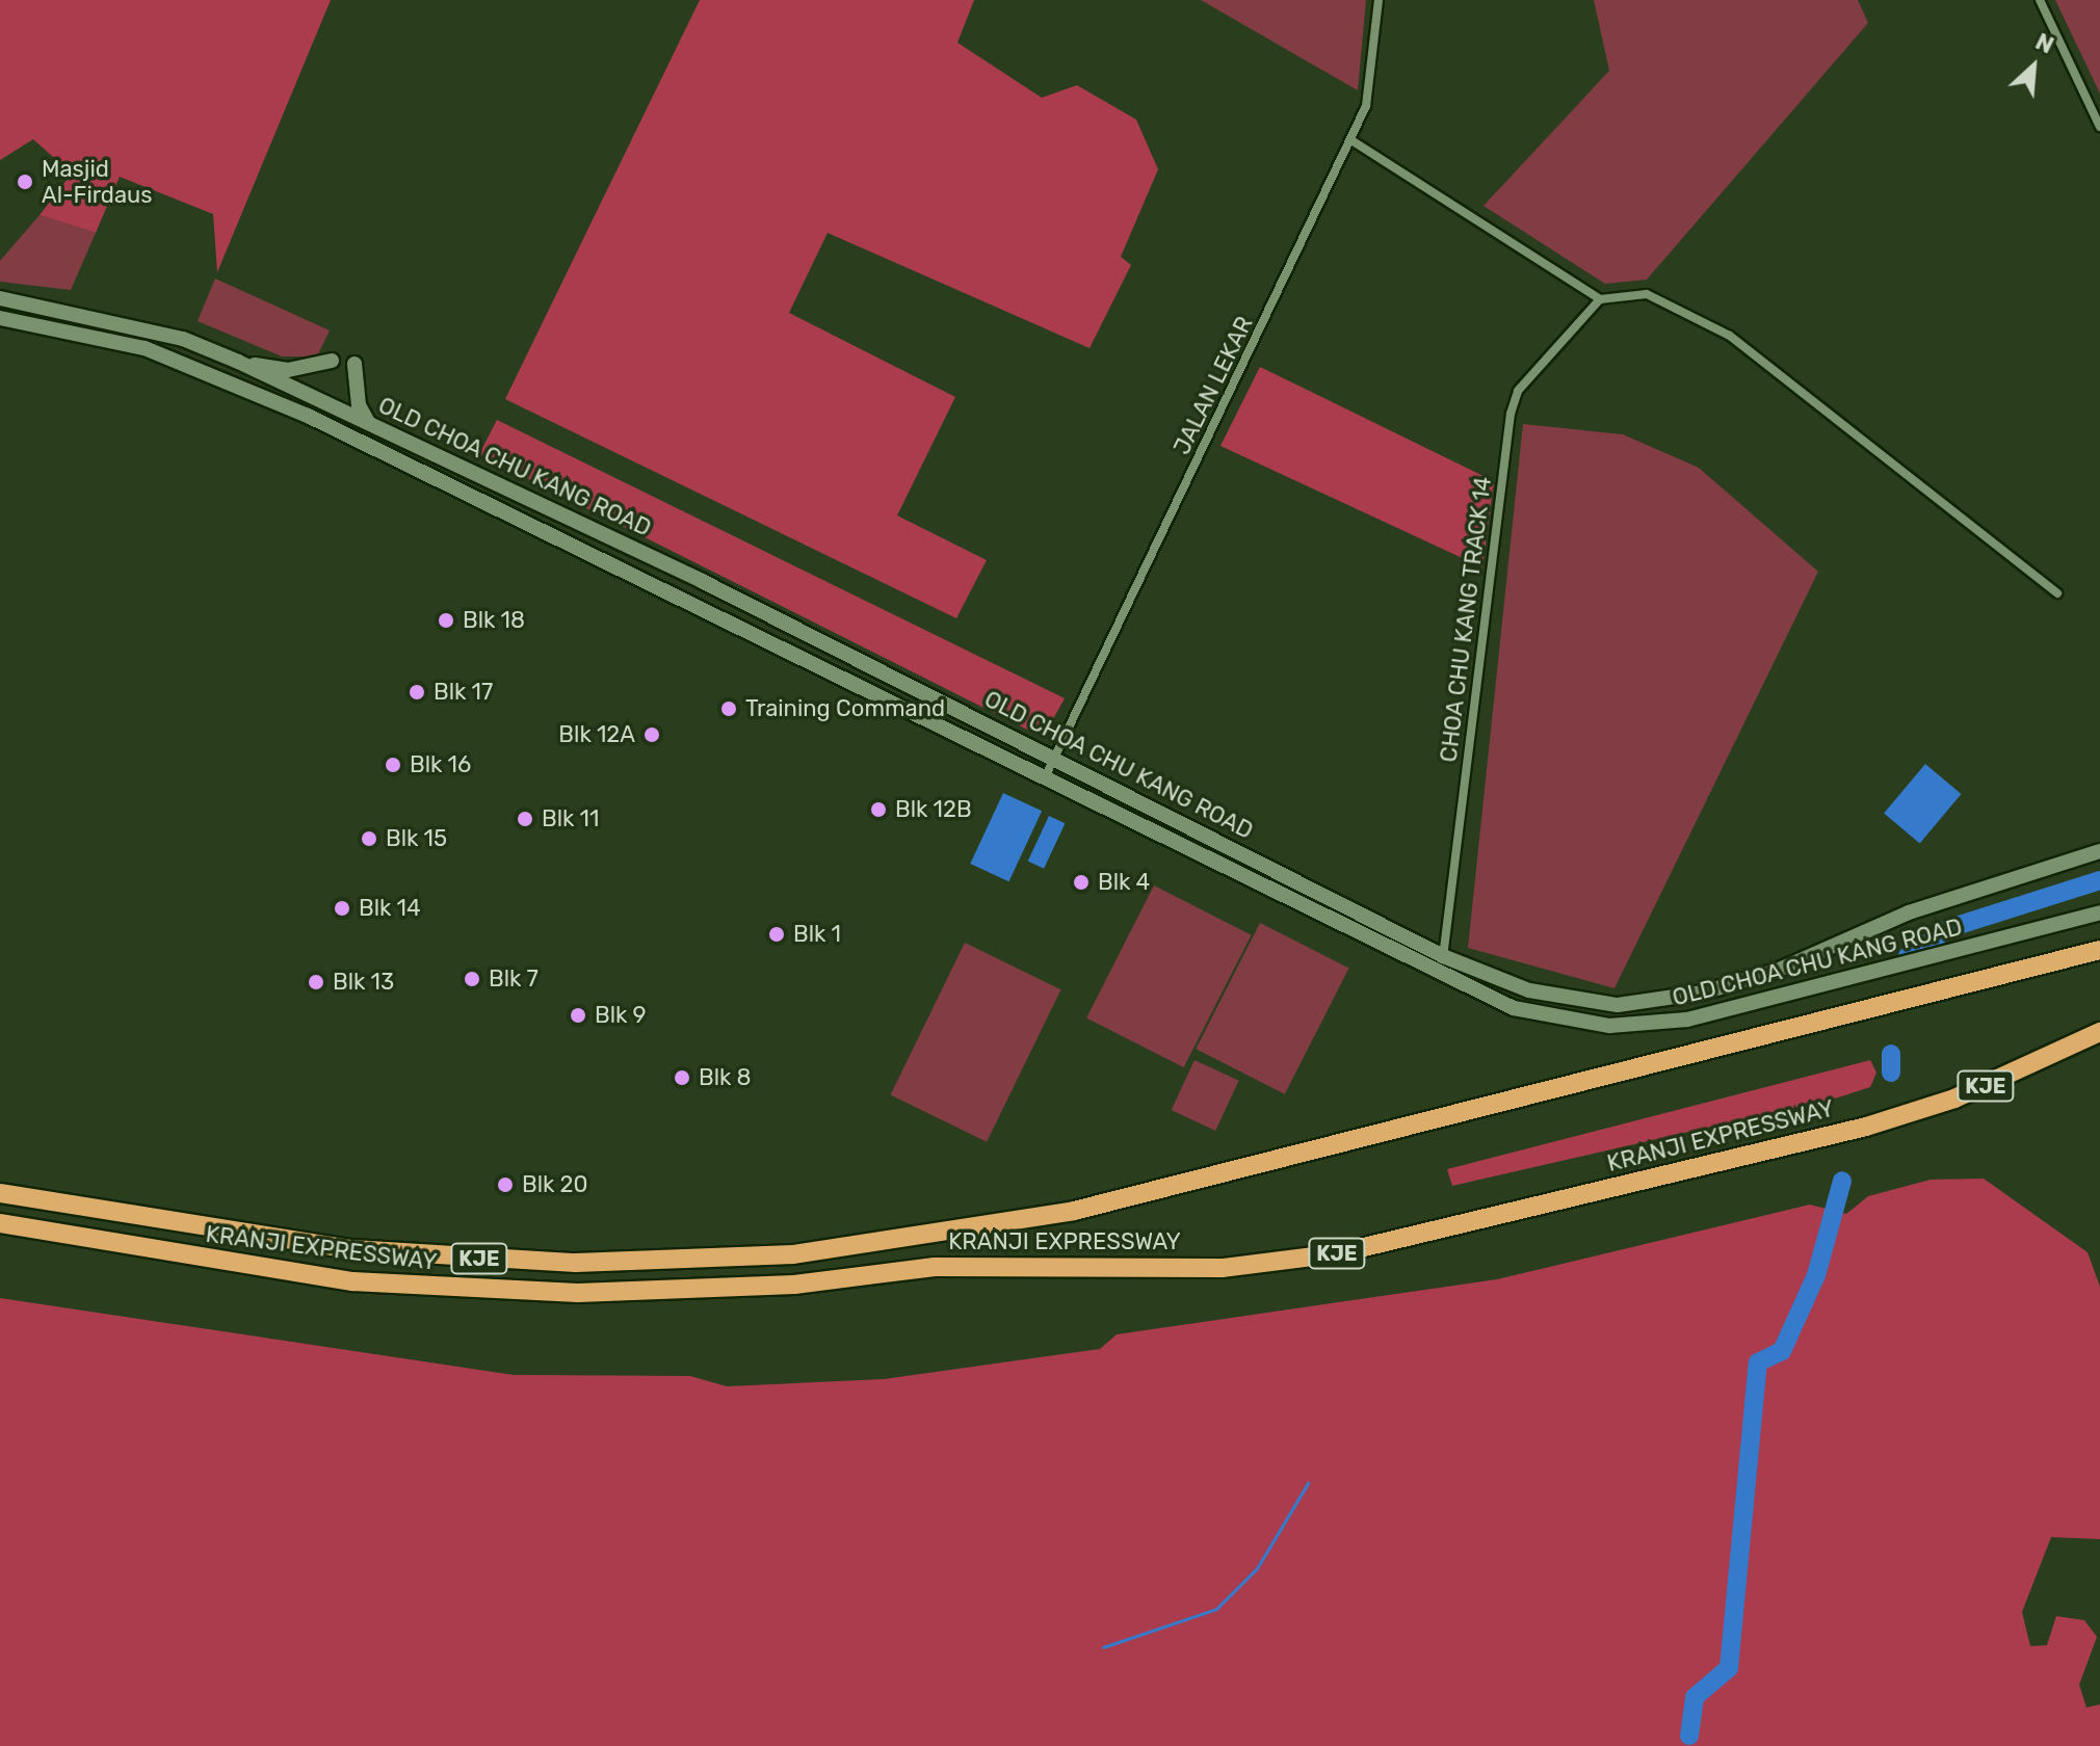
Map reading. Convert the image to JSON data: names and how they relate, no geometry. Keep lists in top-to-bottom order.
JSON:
{
  "streets": {
    "highway": ["KJE", "KRANJI EXPRESSWAY"],
    "main road": ["OLD CHOA CHU KANG ROAD"],
    "street": ["JALAN LEKAR", "CHOA CHU KANG TRACK 14"]
  },
  "crossings": [
    ["JALAN LEKAR", "OLD CHOA CHU KANG ROAD"],
    ["OLD CHOA CHU KANG ROAD", "CHOA CHU KANG TRACK 14"]
  ],
  "places": [
    "Masjid Al-Firdaus",
    "Blk 18",
    "Blk 17",
    "Training Command",
    "Blk 12A",
    "Blk 16",
    "Blk 12B",
    "Blk 11",
    "Blk 15",
    "Blk 4",
    "Blk 14",
    "Blk 1",
    "Blk 7",
    "Blk 13",
    "Blk 9",
    "Blk 8",
    "Blk 20"
  ],
  "north": "top right"
}
